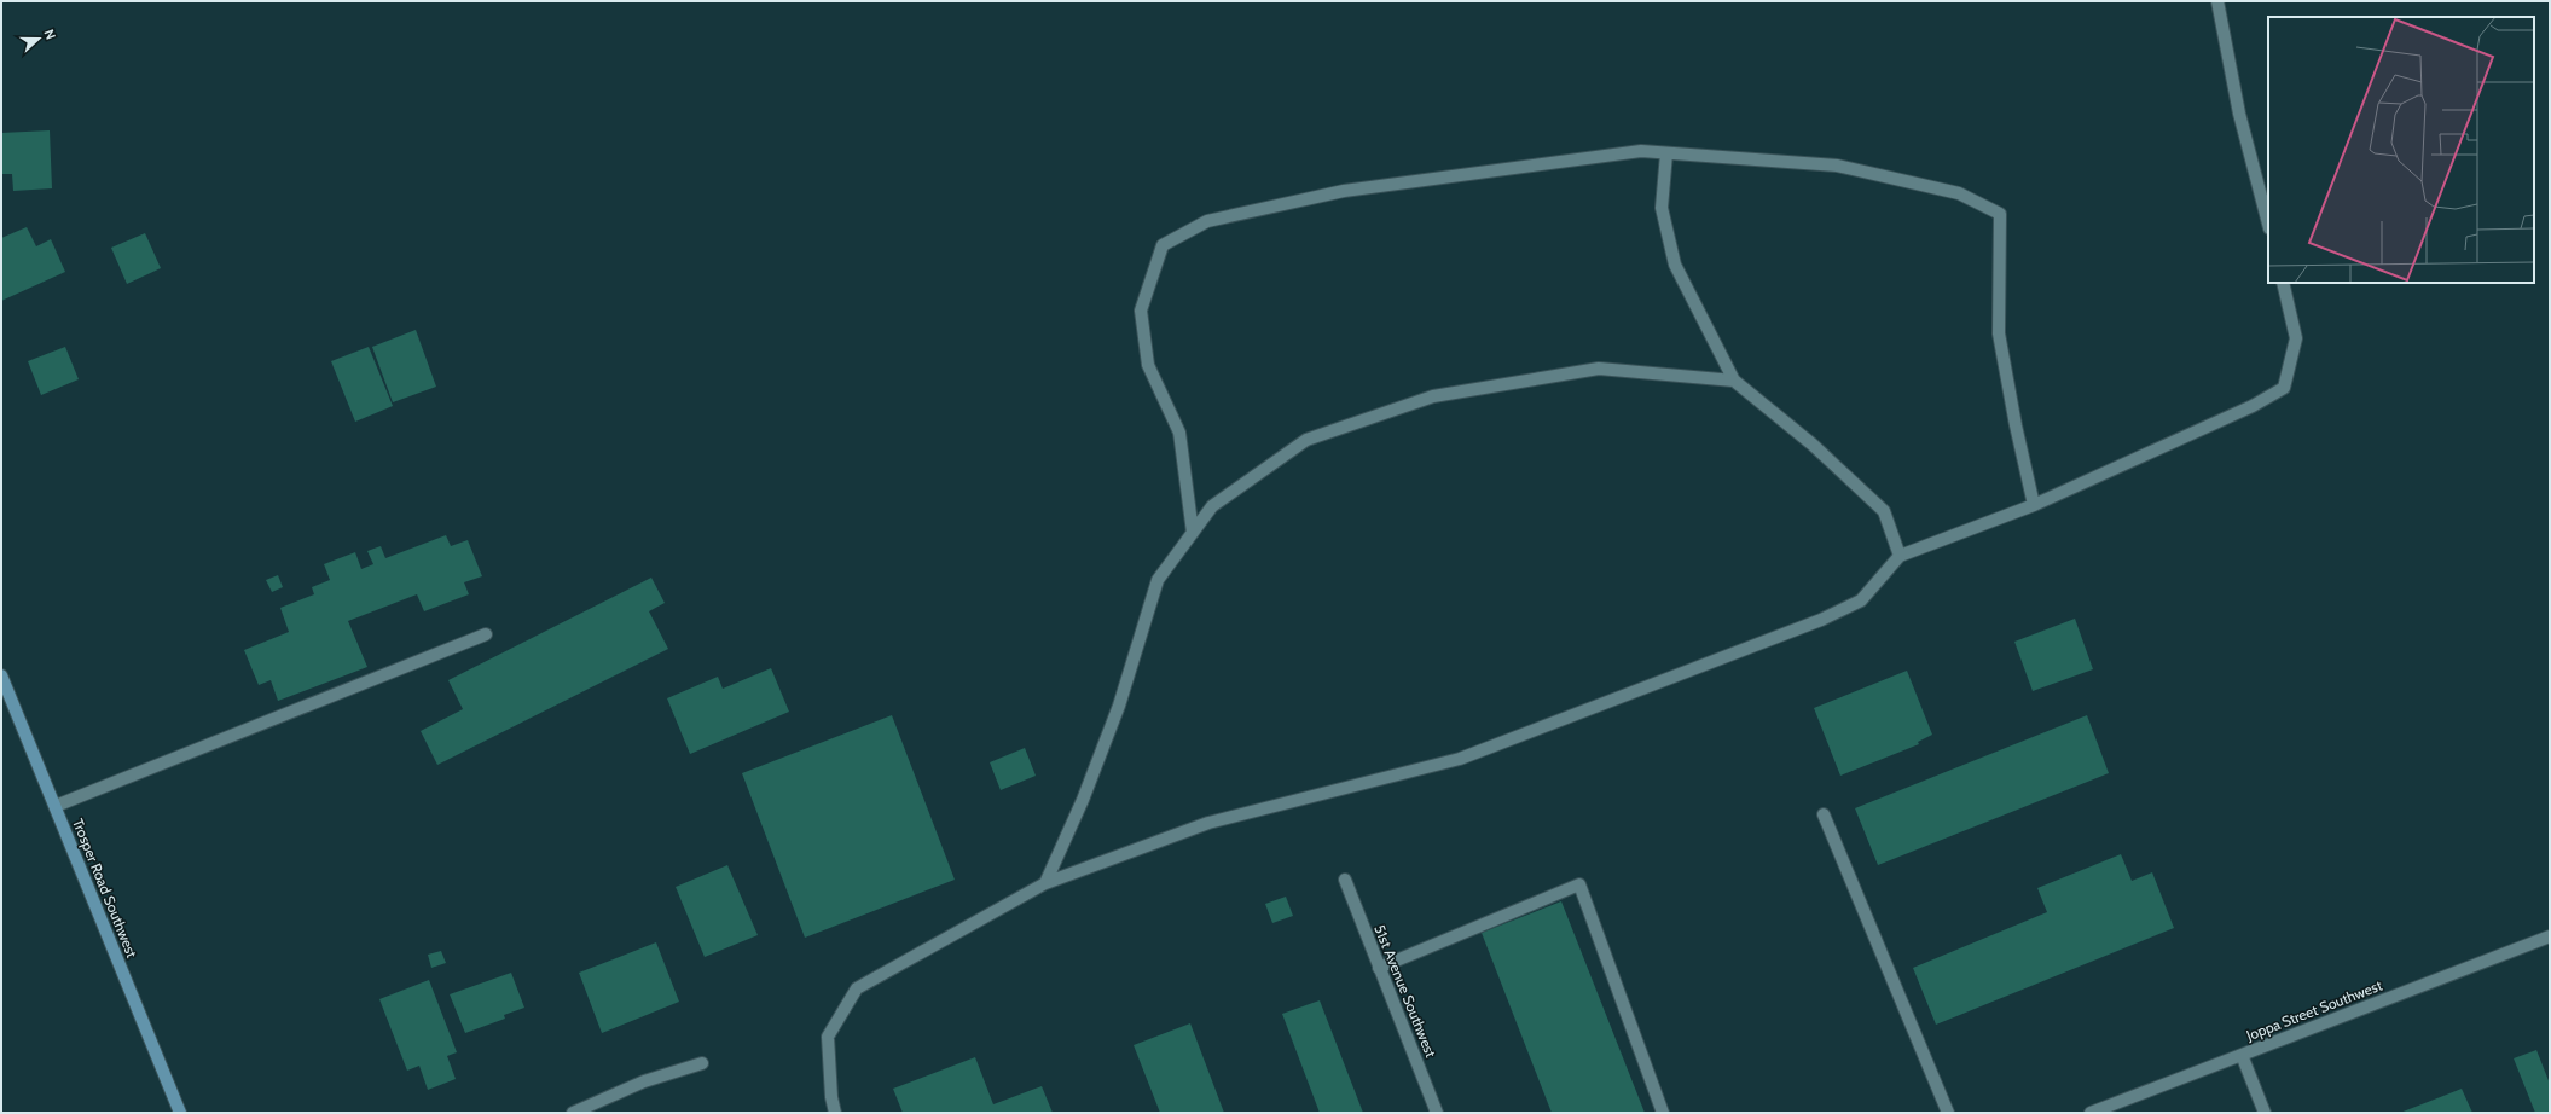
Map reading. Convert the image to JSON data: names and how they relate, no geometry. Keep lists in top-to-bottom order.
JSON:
{
  "streets": {
    "street": ["Trosper Road Southwest", "51st Avenue Southwest", "Joppa Street Southwest"]
  },
  "north": "right"
}
